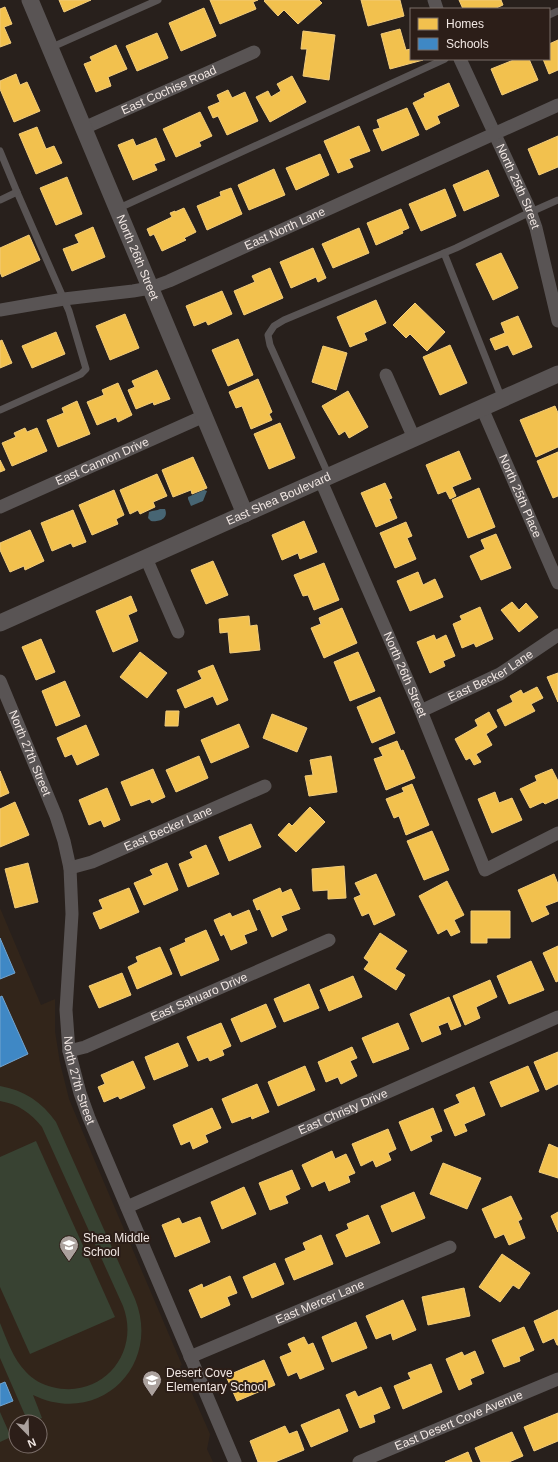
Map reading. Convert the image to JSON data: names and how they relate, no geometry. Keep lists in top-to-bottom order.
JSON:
{
  "streets": {
    "street": [
      "East Cochise Road",
      "North 25th Street",
      "East North Lane",
      "North 26th Street",
      "East Cannon Drive",
      "North 25th Place",
      "East Shea Boulevard",
      "East Becker Lane",
      "North 27th Street",
      "East Sahuaro Drive",
      "East Christy Drive",
      "East Mercer Lane",
      "East Desert Cove Avenue"
    ]
  },
  "crossings": [
    ["East Cochise Road", "North 26th Street"],
    ["North 25th Street", "East North Lane"],
    ["East North Lane", "North 26th Street"],
    ["North 26th Street", "East Cannon Drive"],
    ["North 26th Street", "East Shea Boulevard"],
    ["North 26th Street", "East Becker Lane"],
    ["North 25th Place", "East Shea Boulevard"],
    ["East Becker Lane", "North 27th Street"],
    ["North 27th Street", "East Sahuaro Drive"],
    ["North 27th Street", "East Christy Drive"],
    ["North 27th Street", "East Mercer Lane"]
  ],
  "places": {
    "school or university": ["Shea Middle School", "Desert Cove Elementary School"]
  },
  "legend": ["Homes", "Schools"],
  "north": "bottom right"
}
